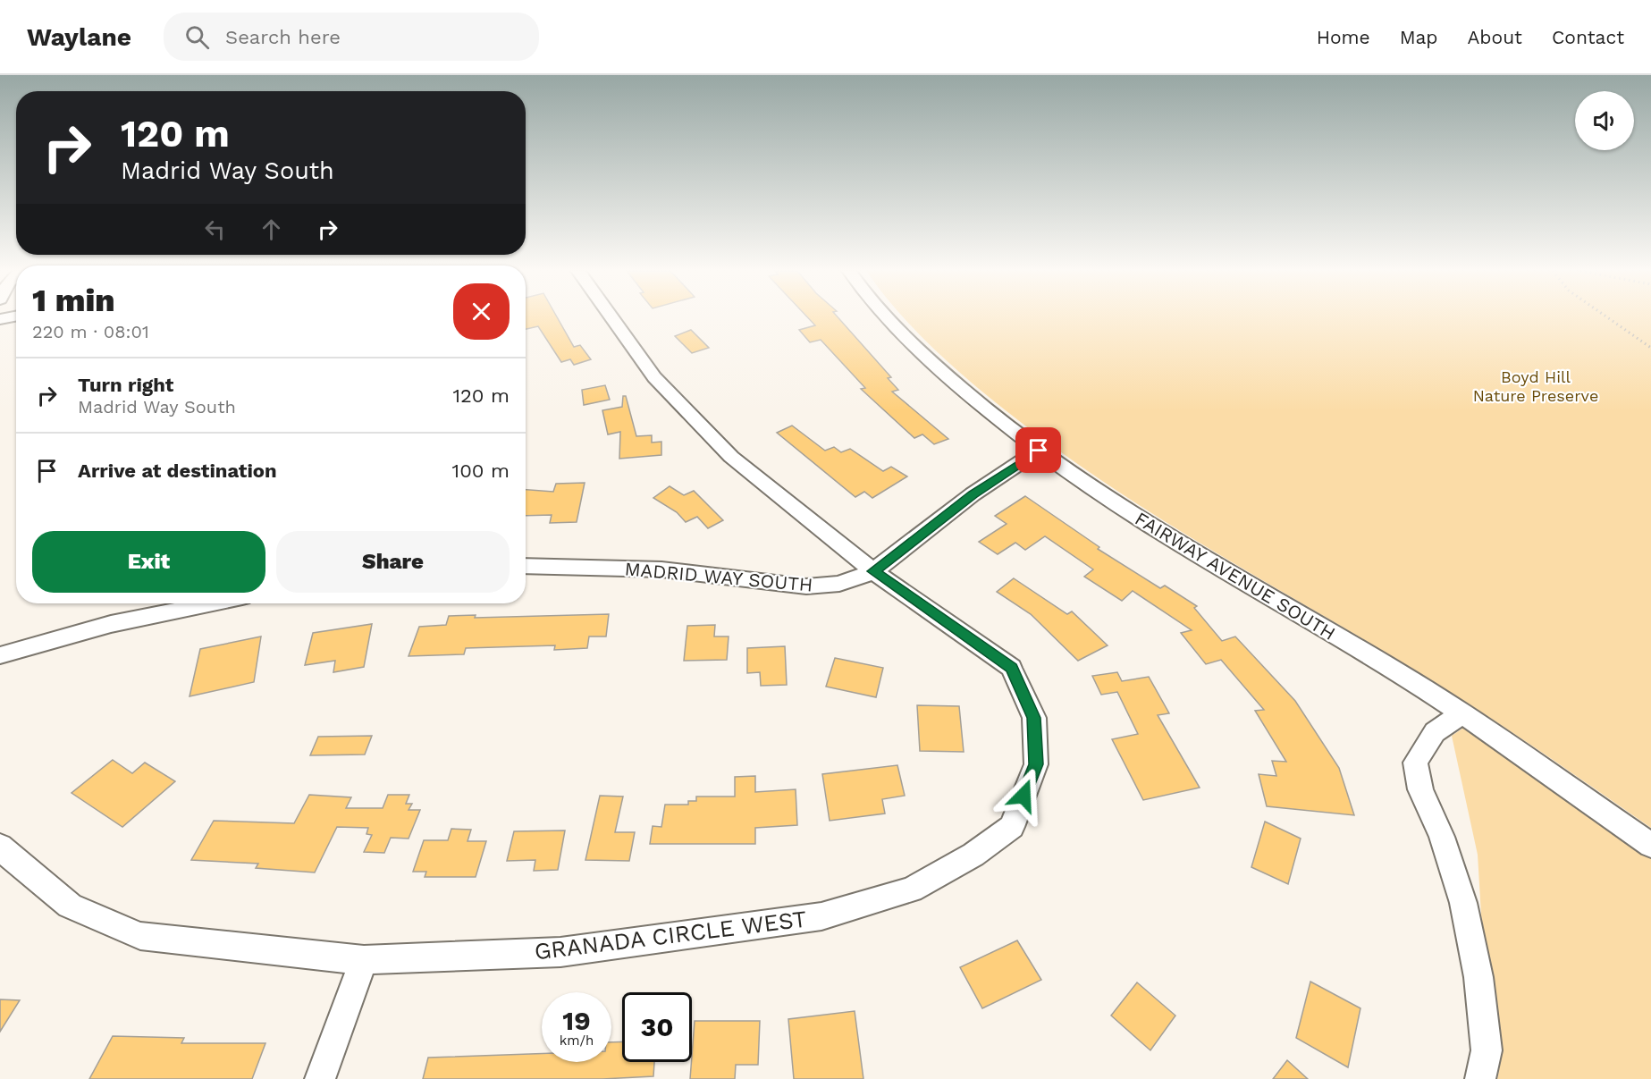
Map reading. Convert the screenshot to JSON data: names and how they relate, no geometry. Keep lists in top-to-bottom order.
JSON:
{
  "streets": {
    "street": ["FAIRWAY AVENUE SOUTH", "MADRID WAY SOUTH", "GRANADA CIRCLE WEST"]
  },
  "crossings": [
    ["FAIRWAY AVENUE SOUTH", "MADRID WAY SOUTH"],
    ["MADRID WAY SOUTH", "GRANADA CIRCLE WEST"]
  ],
  "parks": ["Boyd Hill Nature Preserve"],
  "page": {
    "header": "Waylane",
    "search": "Search here",
    "nav": [
      "Home",
      "Map",
      "About",
      "Contact"
    ],
    "turn": ["120 m", "Madrid Way South"],
    "heading": ["1 min", "220 m · 08:01"],
    "list": [
      {
        "name": "Turn right",
        "note": "Madrid Way South",
        "value": "120 m"
      },
      {
        "name": "Arrive at destination",
        "value": "100 m"
      }
    ],
    "buttons": ["Exit", "Share"],
    "speed": "19 km/h",
    "limit": "30"
  }
}
